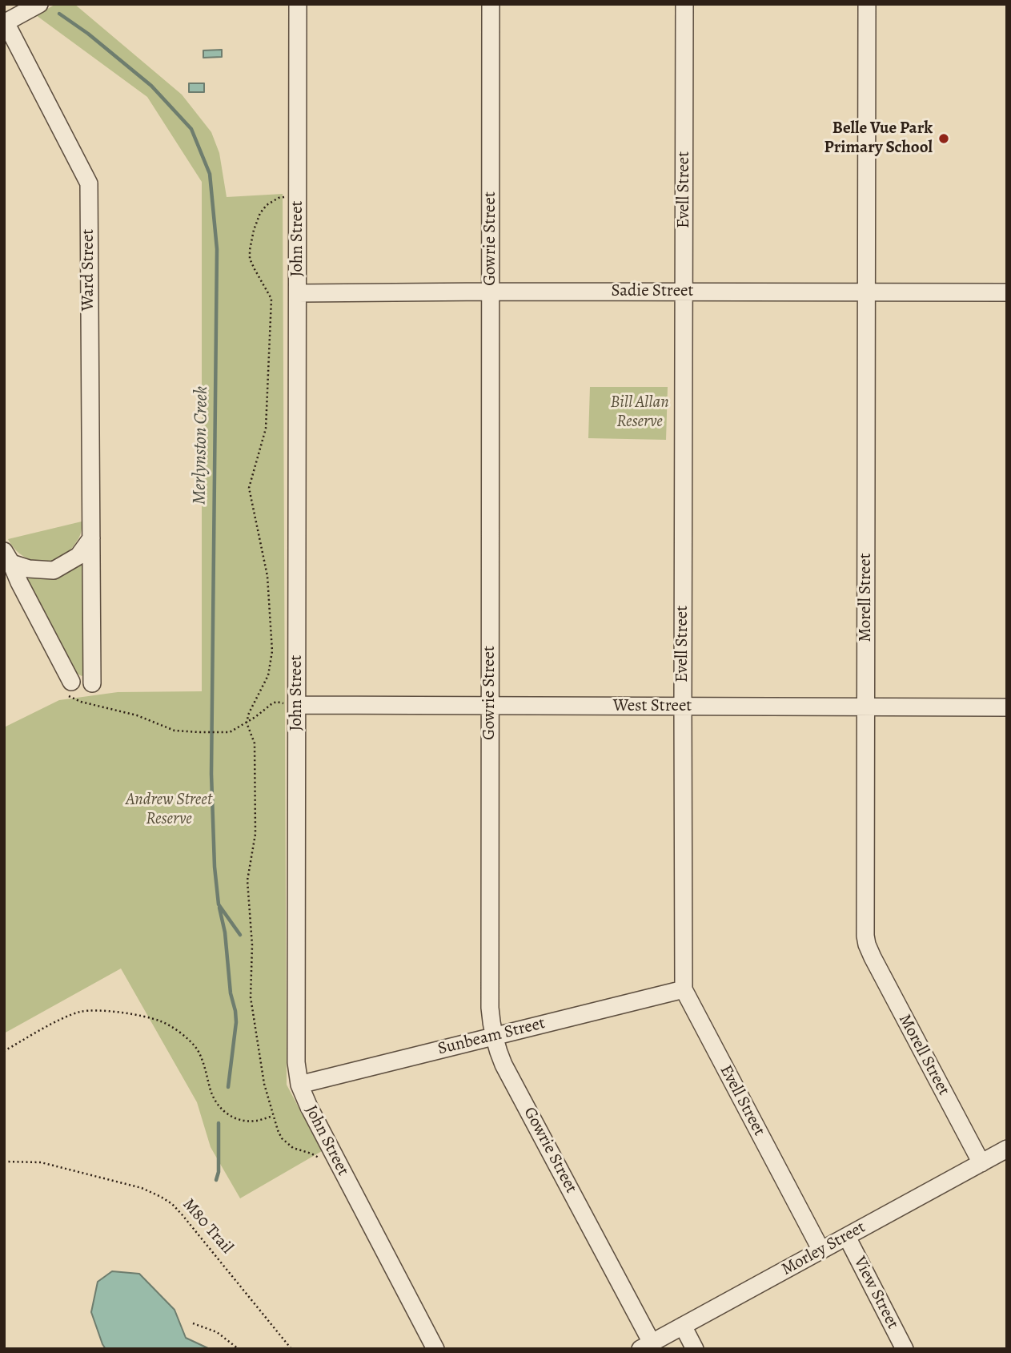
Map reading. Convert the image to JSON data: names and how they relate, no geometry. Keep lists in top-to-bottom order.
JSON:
{
  "streets": {
    "street": [
      "Evell Street",
      "John Street",
      "Gowrie Street",
      "Ward Street",
      "Sadie Street",
      "Morell Street",
      "West Street",
      "Sunbeam Street",
      "Morley Street",
      "View Street"
    ],
    "path": ["M80 Trail"]
  },
  "crossings": [
    ["Evell Street", "Sadie Street"],
    ["Evell Street", "West Street"],
    ["Evell Street", "Sunbeam Street"],
    ["Evell Street", "Morley Street"],
    ["John Street", "Sadie Street"],
    ["John Street", "West Street"],
    ["John Street", "Sunbeam Street"],
    ["Gowrie Street", "Sadie Street"],
    ["Gowrie Street", "West Street"],
    ["Gowrie Street", "Sunbeam Street"],
    ["Gowrie Street", "Morley Street"],
    ["Sadie Street", "Morell Street"],
    ["Morell Street", "West Street"],
    ["Morell Street", "Morley Street"],
    ["Morley Street", "View Street"]
  ],
  "water": ["Merlynston Creek"],
  "parks": ["Bill Allan Reserve", "Andrew Street Reserve"],
  "places": ["Belle Vue Park Primary School"]
}
